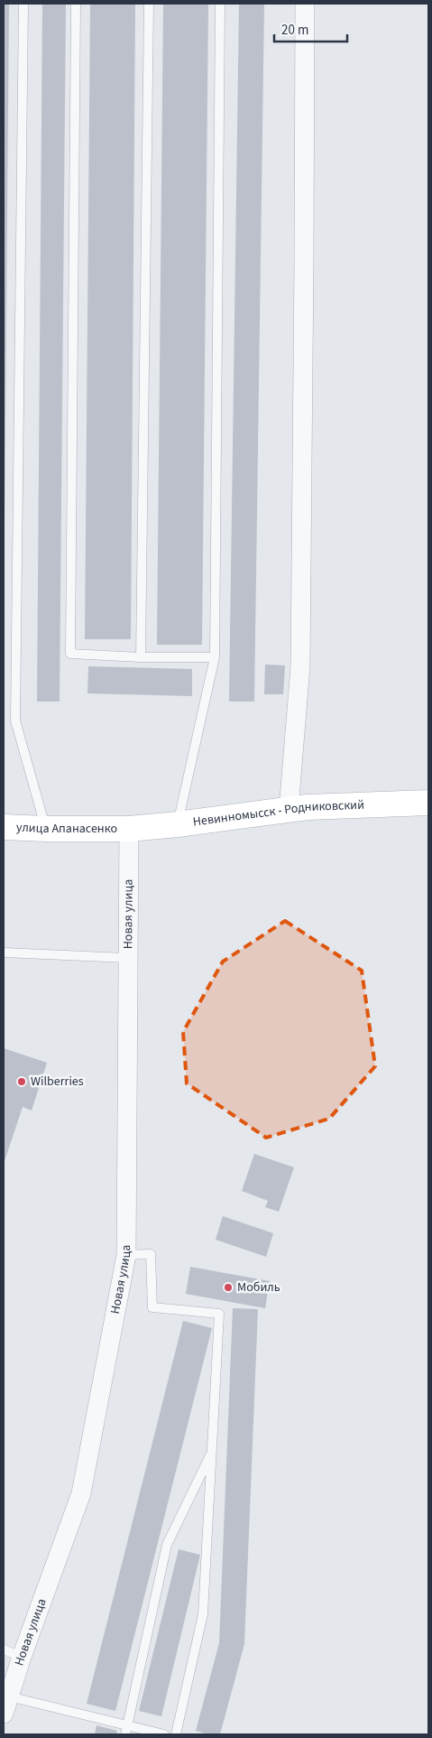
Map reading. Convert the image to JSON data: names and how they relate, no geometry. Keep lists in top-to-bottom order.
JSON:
{
  "streets": {
    "street": ["Невинномысск - Родниковский", "улица Апанасенко", "Новая улица"]
  },
  "crossings": [
    ["Невинномысск - Родниковский", "улица Апанасенко"],
    ["Невинномысск - Родниковский", "Новая улица"],
    ["улица Апанасенко", "Новая улица"]
  ],
  "places": ["Wilberries", "Мобиль"],
  "scale_bar": "20 m"
}
